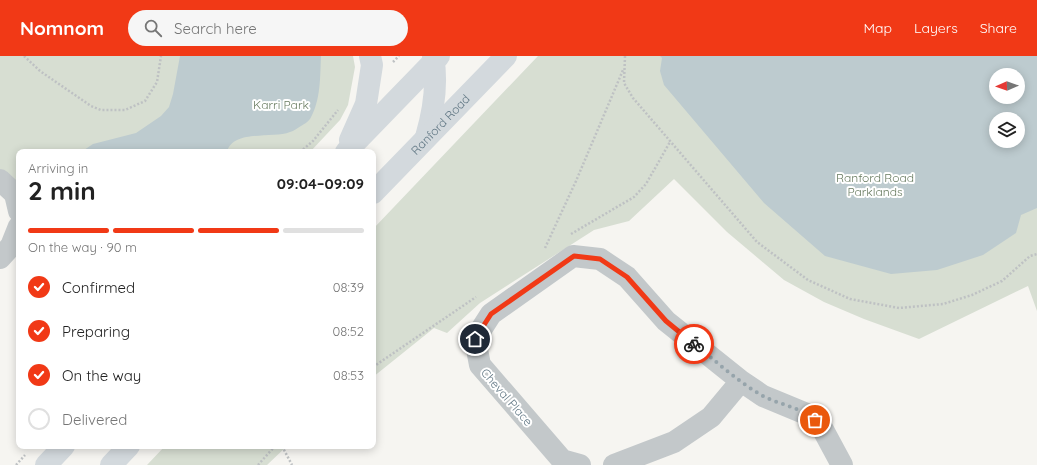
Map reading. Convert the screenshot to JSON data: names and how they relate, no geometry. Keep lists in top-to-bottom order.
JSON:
{
  "streets": {
    "main road": ["Ranford Road"],
    "street": ["Cheval Place"]
  },
  "parks": ["Karri Park", "Ranford Road Parklands"],
  "north": "left",
  "page": {
    "header": "Nomnom",
    "search": "Search here",
    "nav": ["Map", "Layers", "Share"],
    "heading": ["2 min", "Arriving in", "09:04–09:09"],
    "bar": "On the way · 90 m",
    "list": [
      ["Confirmed", "08:39"],
      ["Preparing", "08:52"],
      ["On the way", "08:53"],
      "Delivered"
    ]
  }
}
